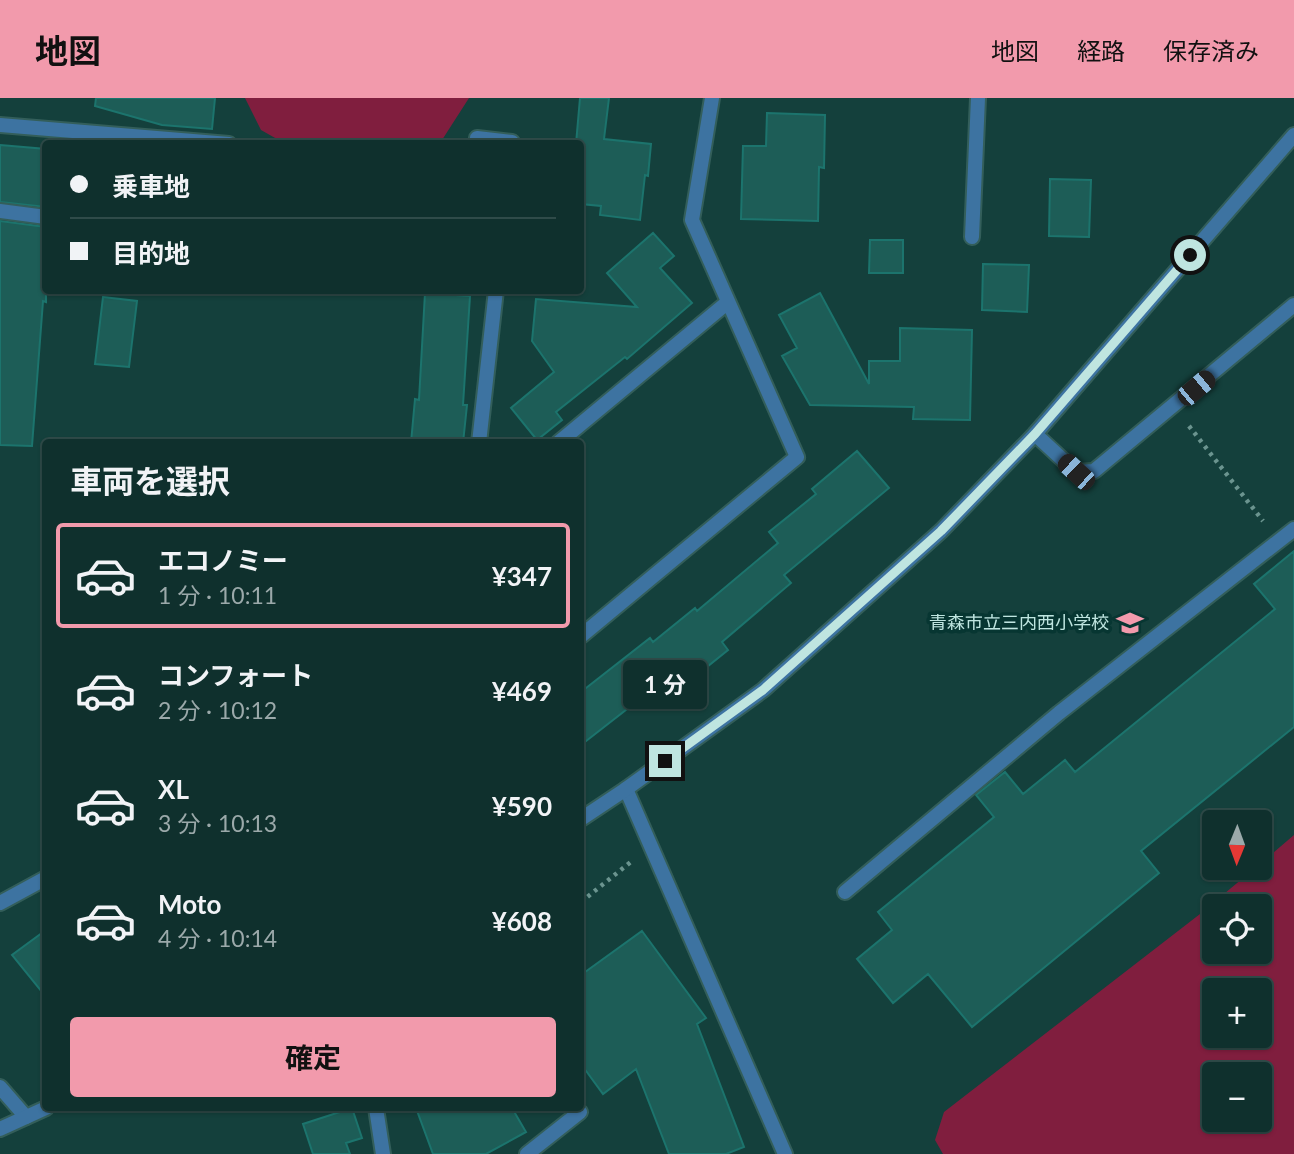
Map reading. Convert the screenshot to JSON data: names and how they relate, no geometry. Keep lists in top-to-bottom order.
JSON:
{
  "places": {
    "school or university": ["青森市立三内西小学校"]
  },
  "north": "bottom",
  "page": {
    "header": "地図",
    "nav": ["地図", "経路", "保存済み"],
    "banner": ["乗車地", "目的地"],
    "heading": "車両を選択",
    "list": [
      {
        "name": "エコノミー",
        "note": "1 分 · 10:11",
        "value": "¥347"
      },
      {
        "name": "コンフォート",
        "note": "2 分 · 10:12",
        "value": "¥469"
      },
      {
        "name": "XL",
        "note": "3 分 · 10:13",
        "value": "¥590"
      },
      {
        "name": "Moto",
        "note": "4 分 · 10:14",
        "value": "¥608"
      }
    ],
    "bubble": "1 分",
    "map_buttons": ["+", "−"],
    "buttons": "確定"
  }
}
